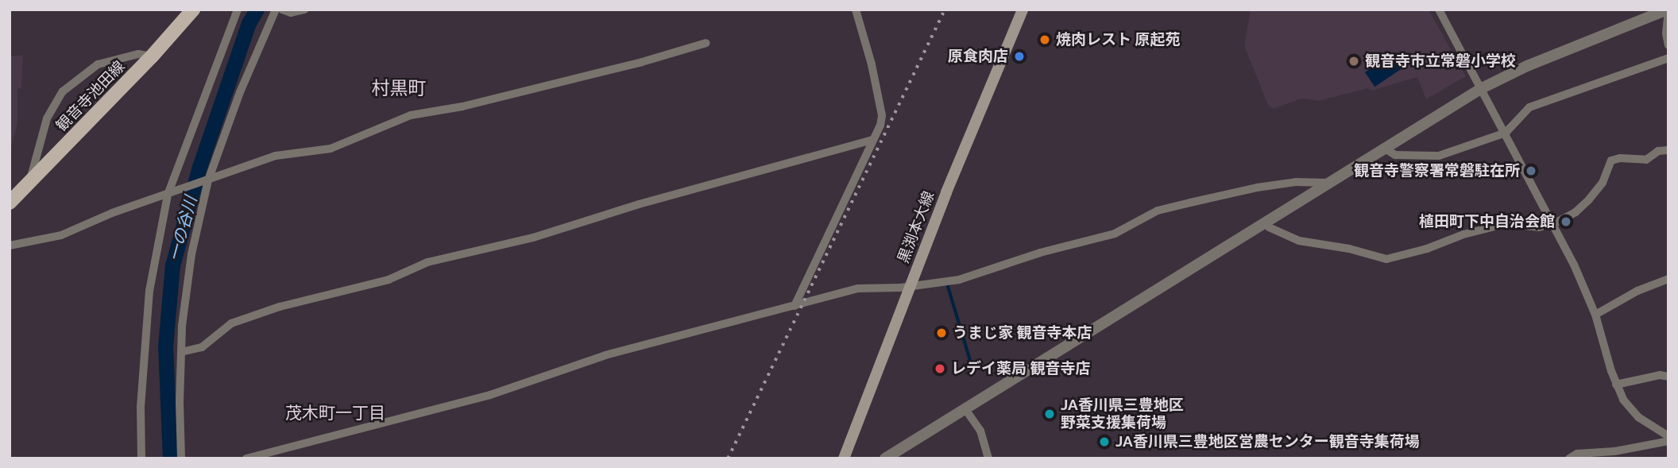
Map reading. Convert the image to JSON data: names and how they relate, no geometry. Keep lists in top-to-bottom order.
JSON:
{
  "streets": {
    "main road": ["観音寺池田線", "黒渕本大線"]
  },
  "districts": ["村黒町", "茂木町一丁目"],
  "water": ["一の谷川"],
  "places": [
    "焼肉レスト 原起苑",
    "原食肉店",
    "観音寺市立常磐小学校",
    "観音寺警察署常磐駐在所",
    "植田町下中自治会館",
    "うまじ家 観音寺本店",
    "レデイ薬局 観音寺店",
    "JA香川県三豊地区 野菜支援集荷場",
    "JA香川県三豊地区営農センター観音寺集荷場"
  ]
}
